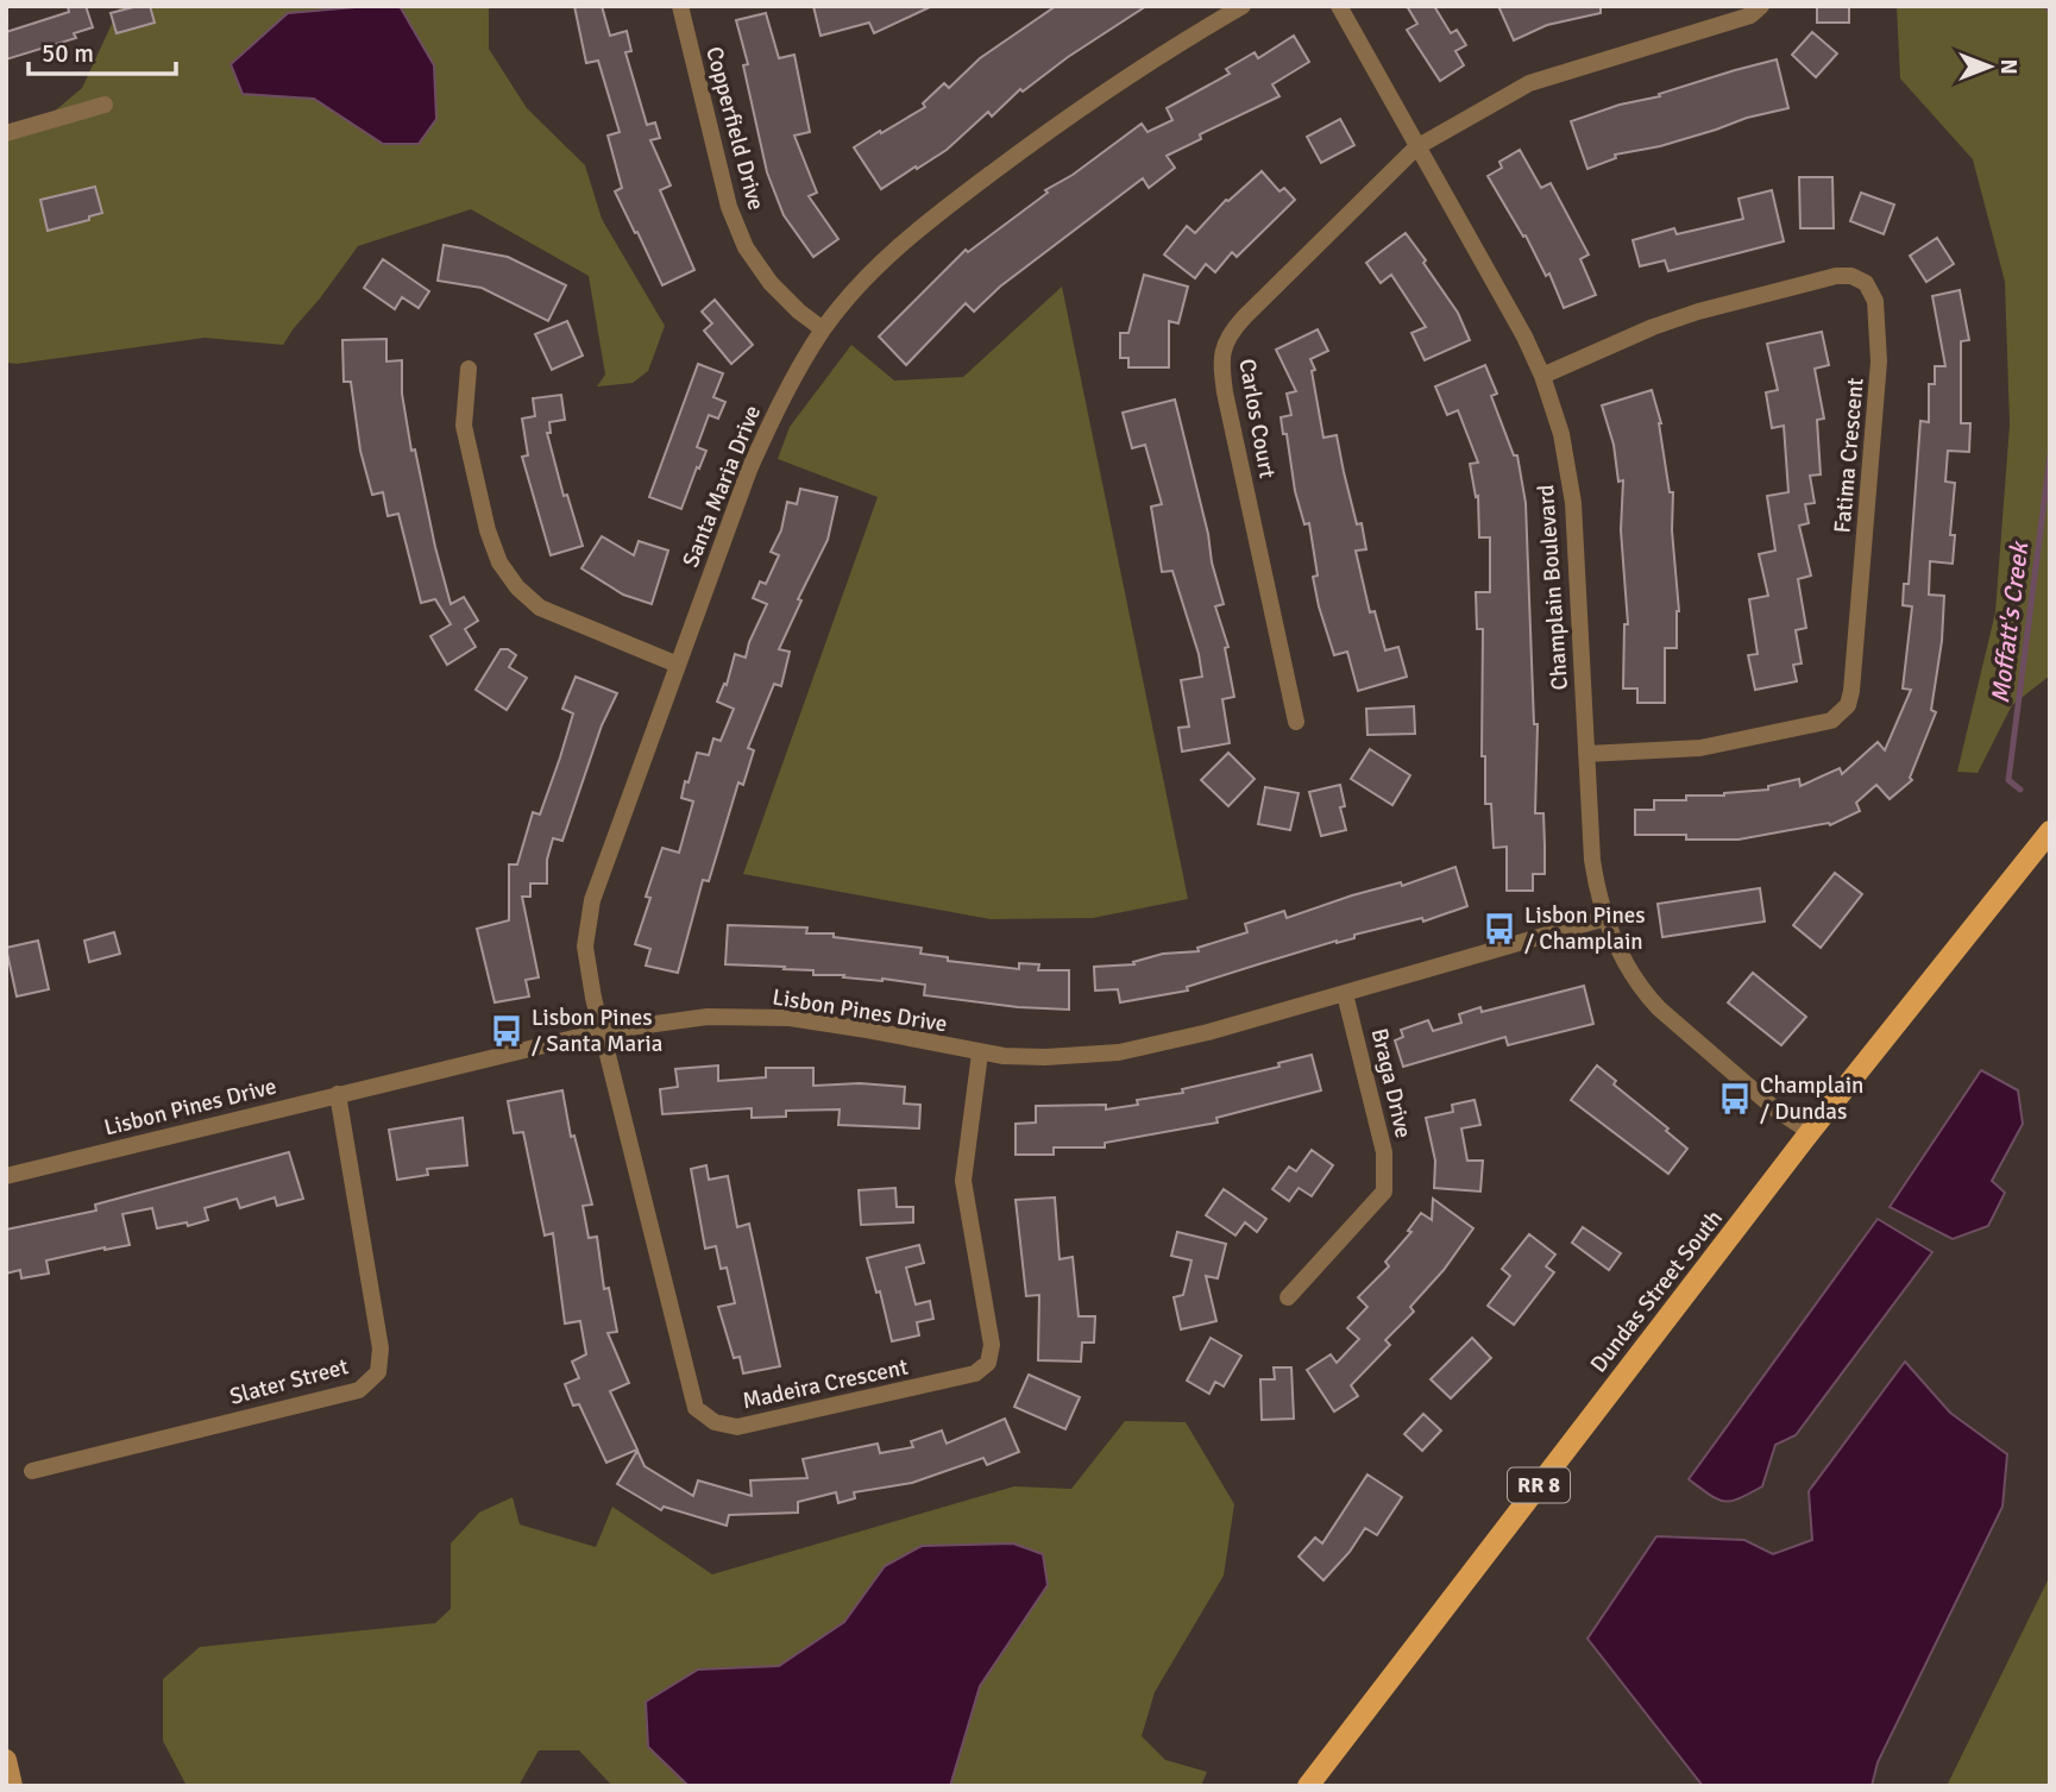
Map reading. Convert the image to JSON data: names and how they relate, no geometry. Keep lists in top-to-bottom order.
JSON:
{
  "streets": {
    "main road": ["Dundas Street South", "RR 8"],
    "street": [
      "Copperfield Drive",
      "Carlos Court",
      "Fatima Crescent",
      "Santa Maria Drive",
      "Champlain Boulevard",
      "Lisbon Pines Drive",
      "Braga Drive",
      "Slater Street",
      "Madeira Crescent"
    ]
  },
  "crossings": [
    ["Copperfield Drive", "Santa Maria Drive"],
    ["Carlos Court", "Champlain Boulevard"],
    ["Fatima Crescent", "Champlain Boulevard"],
    ["Santa Maria Drive", "Lisbon Pines Drive"],
    ["Santa Maria Drive", "Madeira Crescent"],
    ["Champlain Boulevard", "Lisbon Pines Drive"],
    ["Champlain Boulevard", "Dundas Street South"],
    ["Lisbon Pines Drive", "Braga Drive"],
    ["Lisbon Pines Drive", "Slater Street"],
    ["Lisbon Pines Drive", "Madeira Crescent"]
  ],
  "water": ["Moffatt's Creek"],
  "places": {
    "bus stop": ["Lisbon Pines / Champlain", "Lisbon Pines / Santa Maria", "Champlain / Dundas"]
  },
  "scale_bar": "50 m",
  "north": "right"
}
